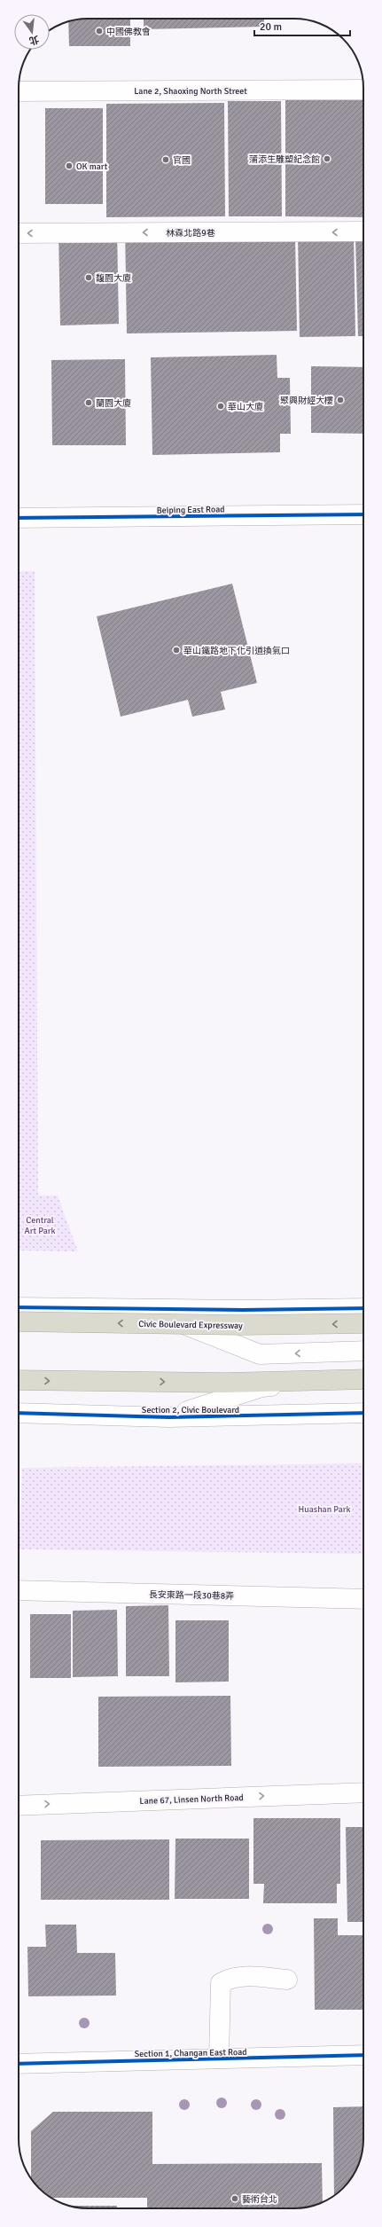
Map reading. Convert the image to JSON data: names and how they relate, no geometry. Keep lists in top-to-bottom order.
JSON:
{
  "streets": {
    "highway": ["Civic Boulevard Expressway"],
    "street": [
      "Lane 2, Shaoxing North Street",
      "林森北路9巷",
      "Beiping East Road",
      "Section 2, Civic Boulevard",
      "長安東路一段30巷8弄",
      "Lane 67, Linsen North Road",
      "Section 1, Changan East Road"
    ]
  },
  "one_way": ["林森北路9巷", "Lane 67, Linsen North Road"],
  "parks": ["Central Art Park", "Huashan Park"],
  "places": [
    "中國佛教會",
    "蒲添生雕塑紀念館",
    "官國",
    "OK mart",
    "馥園大廈",
    "聚興財經大樓",
    "蘭園大廈",
    "華山大廈",
    "華山鐵路地下化引道換氣口",
    "藝術台北"
  ],
  "scale_bar": "20 m",
  "north": "bottom"
}
